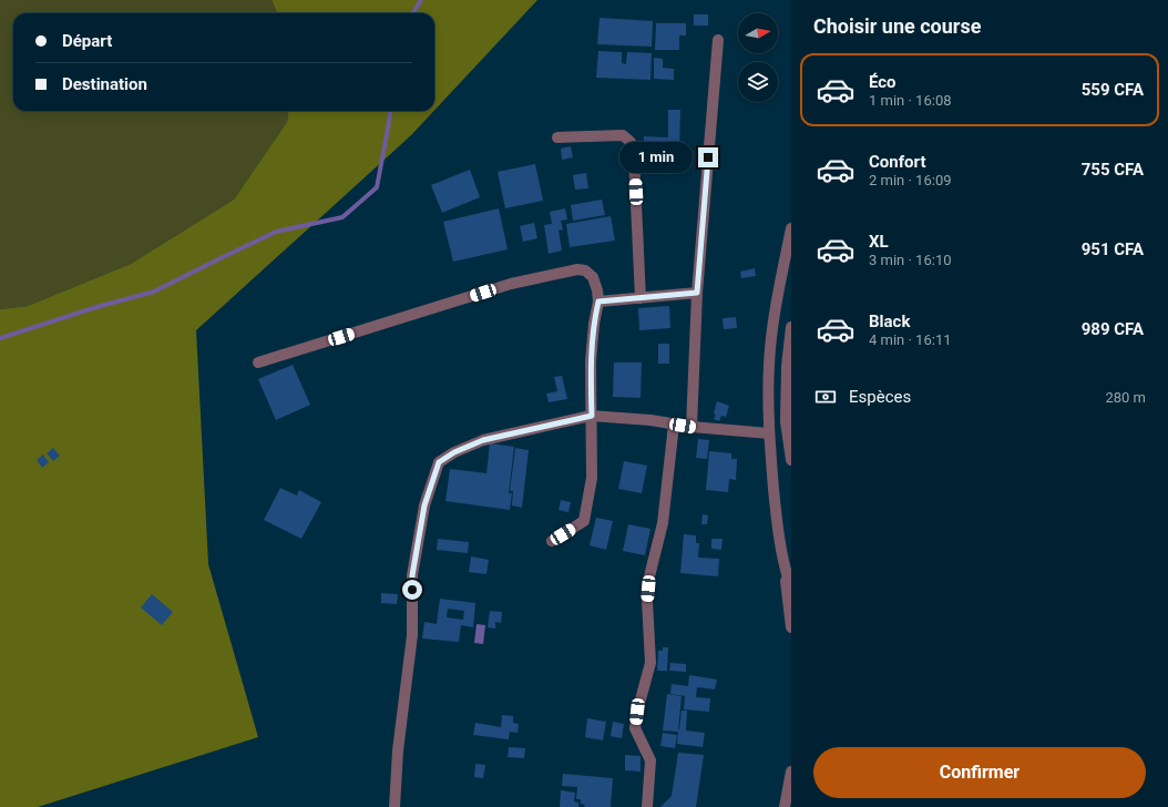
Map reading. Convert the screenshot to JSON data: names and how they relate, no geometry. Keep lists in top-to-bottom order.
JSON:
{
  "north": "right",
  "page": {
    "heading": "Choisir une course",
    "banner": ["Départ", "Destination"],
    "list": [
      {
        "name": "Éco",
        "note": "1 min · 16:08",
        "value": "559 CFA"
      },
      {
        "name": "Confort",
        "note": "2 min · 16:09",
        "value": "755 CFA"
      },
      {
        "name": "XL",
        "note": "3 min · 16:10",
        "value": "951 CFA"
      },
      {
        "name": "Black",
        "note": "4 min · 16:11",
        "value": "989 CFA"
      }
    ],
    "bubble": "1 min",
    "pay": ["Espèces", "280 m"],
    "buttons": "Confirmer"
  }
}
